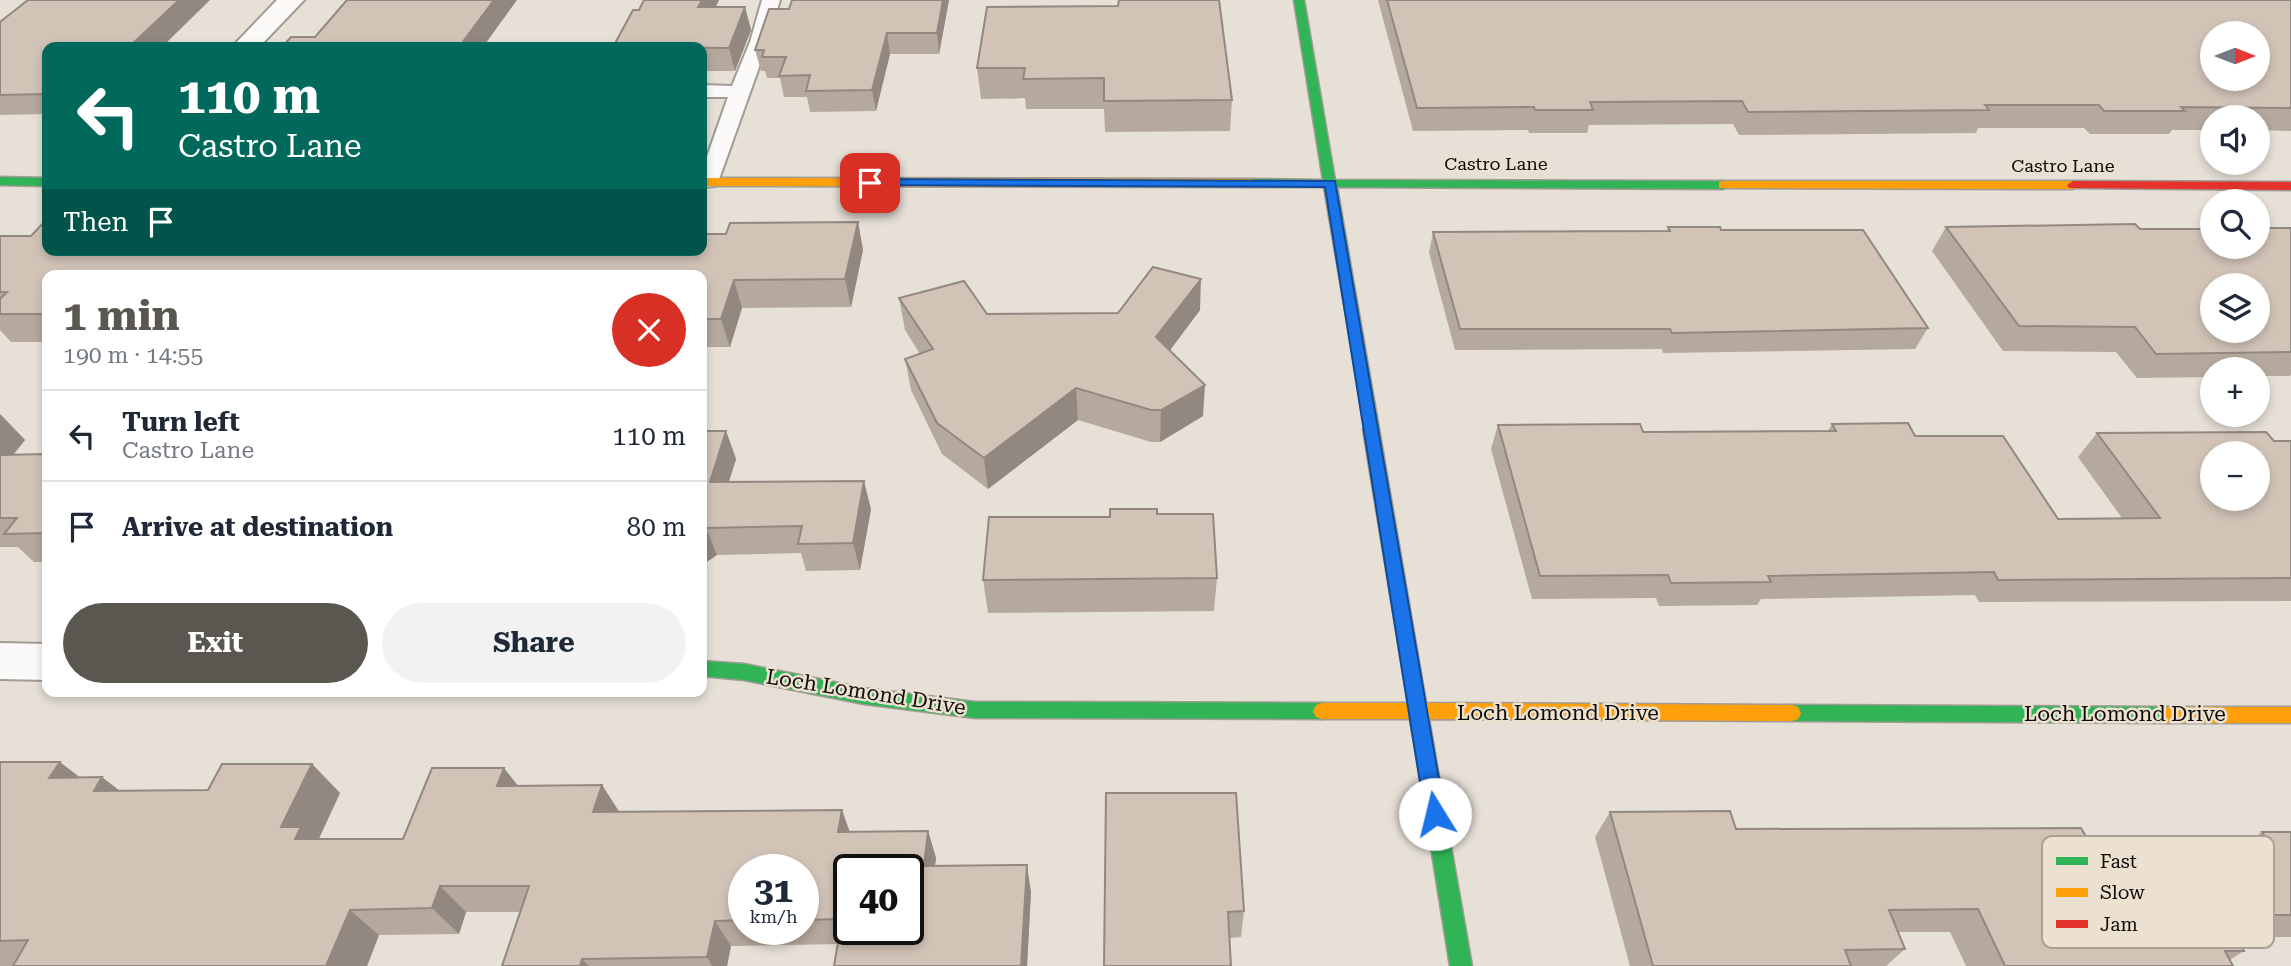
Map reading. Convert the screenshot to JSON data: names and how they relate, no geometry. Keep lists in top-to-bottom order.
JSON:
{
  "streets": {
    "street": ["Castro Lane", "Loch Lomond Drive"]
  },
  "legend": ["Fast", "Slow", "Jam"],
  "north": "right",
  "page": {
    "map_buttons": ["+", "−"],
    "turn": ["110 m", "Castro Lane"],
    "then": "Then",
    "heading": ["1 min", "190 m · 14:55"],
    "list": [
      {
        "name": "Turn left",
        "note": "Castro Lane",
        "value": "110 m"
      },
      {
        "name": "Arrive at destination",
        "value": "80 m"
      }
    ],
    "buttons": ["Exit", "Share"],
    "speed": "31 km/h",
    "limit": "40"
  }
}
